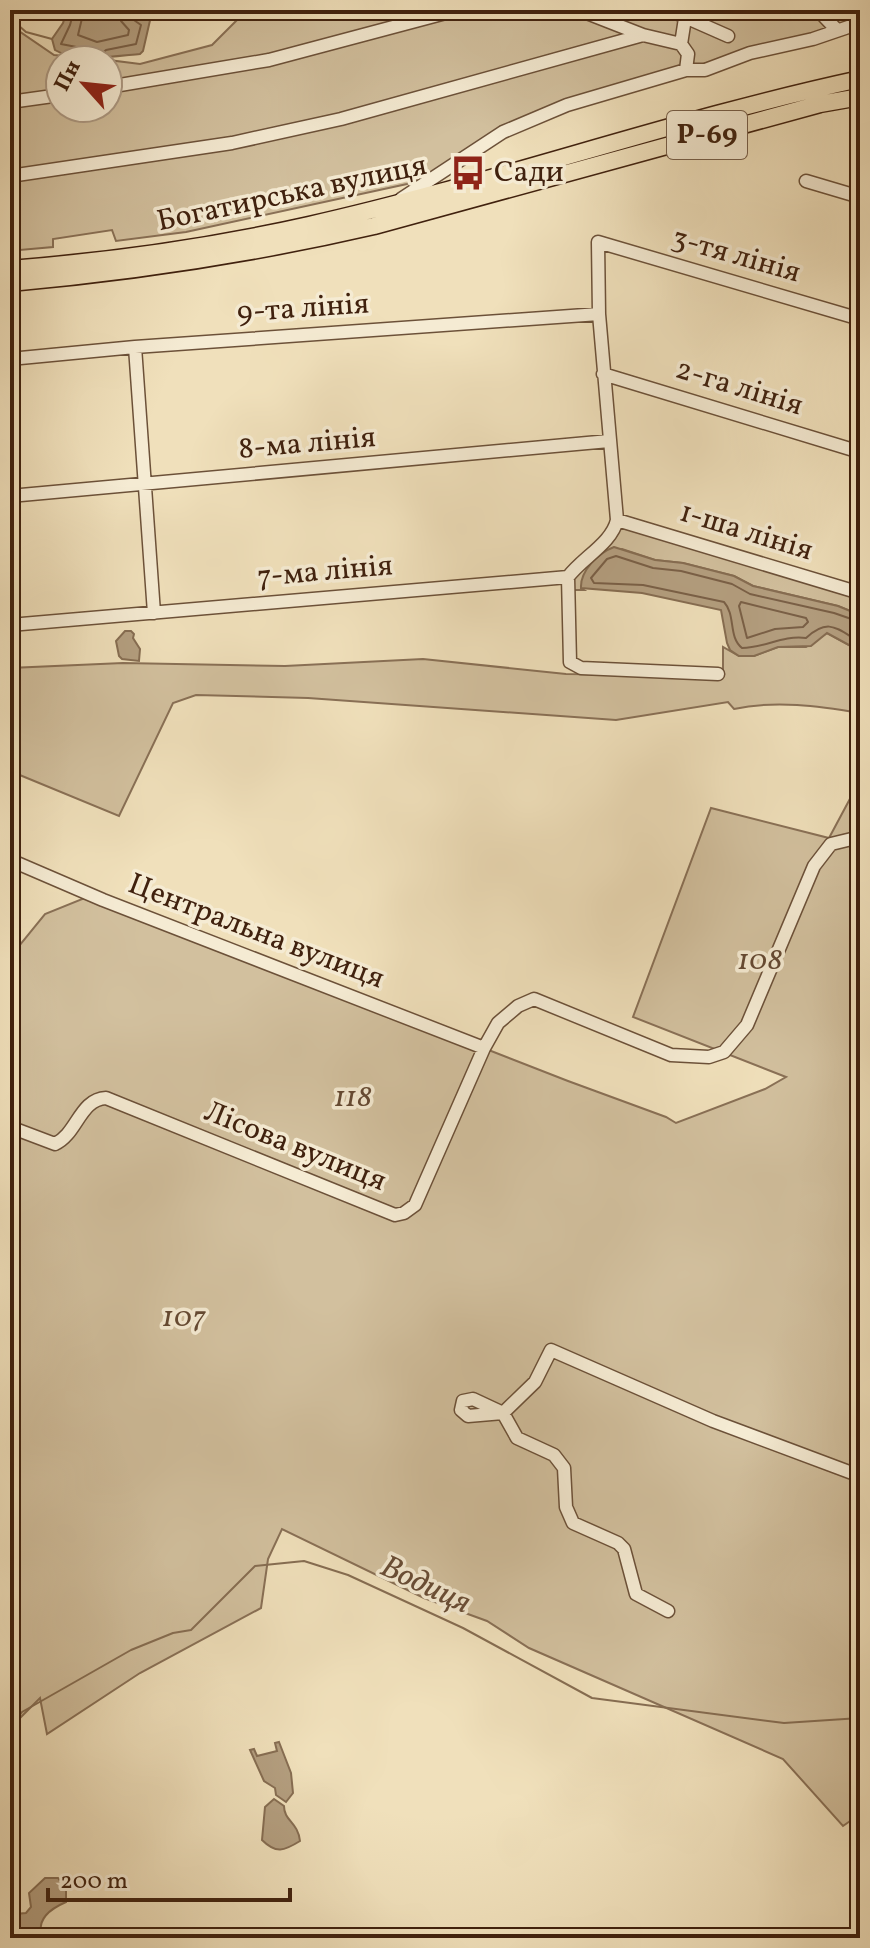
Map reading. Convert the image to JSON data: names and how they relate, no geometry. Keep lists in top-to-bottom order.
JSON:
{
  "streets": {
    "main road": ["Р-69", "Богатирська вулиця"],
    "street": [
      "3-тя лінія",
      "9-та лінія",
      "2-га лінія",
      "8-ма лінія",
      "1-ша лінія",
      "7-ма лінія",
      "Центральна вулиця",
      "Лісова вулиця"
    ]
  },
  "crossings": [
    ["3-тя лінія", "9-та лінія"],
    ["Центральна вулиця", "Лісова вулиця"]
  ],
  "water": ["Водиця"],
  "parks": ["108", "118", "107"],
  "places": {
    "bus stop": ["Сади"]
  },
  "scale_bar": "200 m",
  "north": "top left"
}
